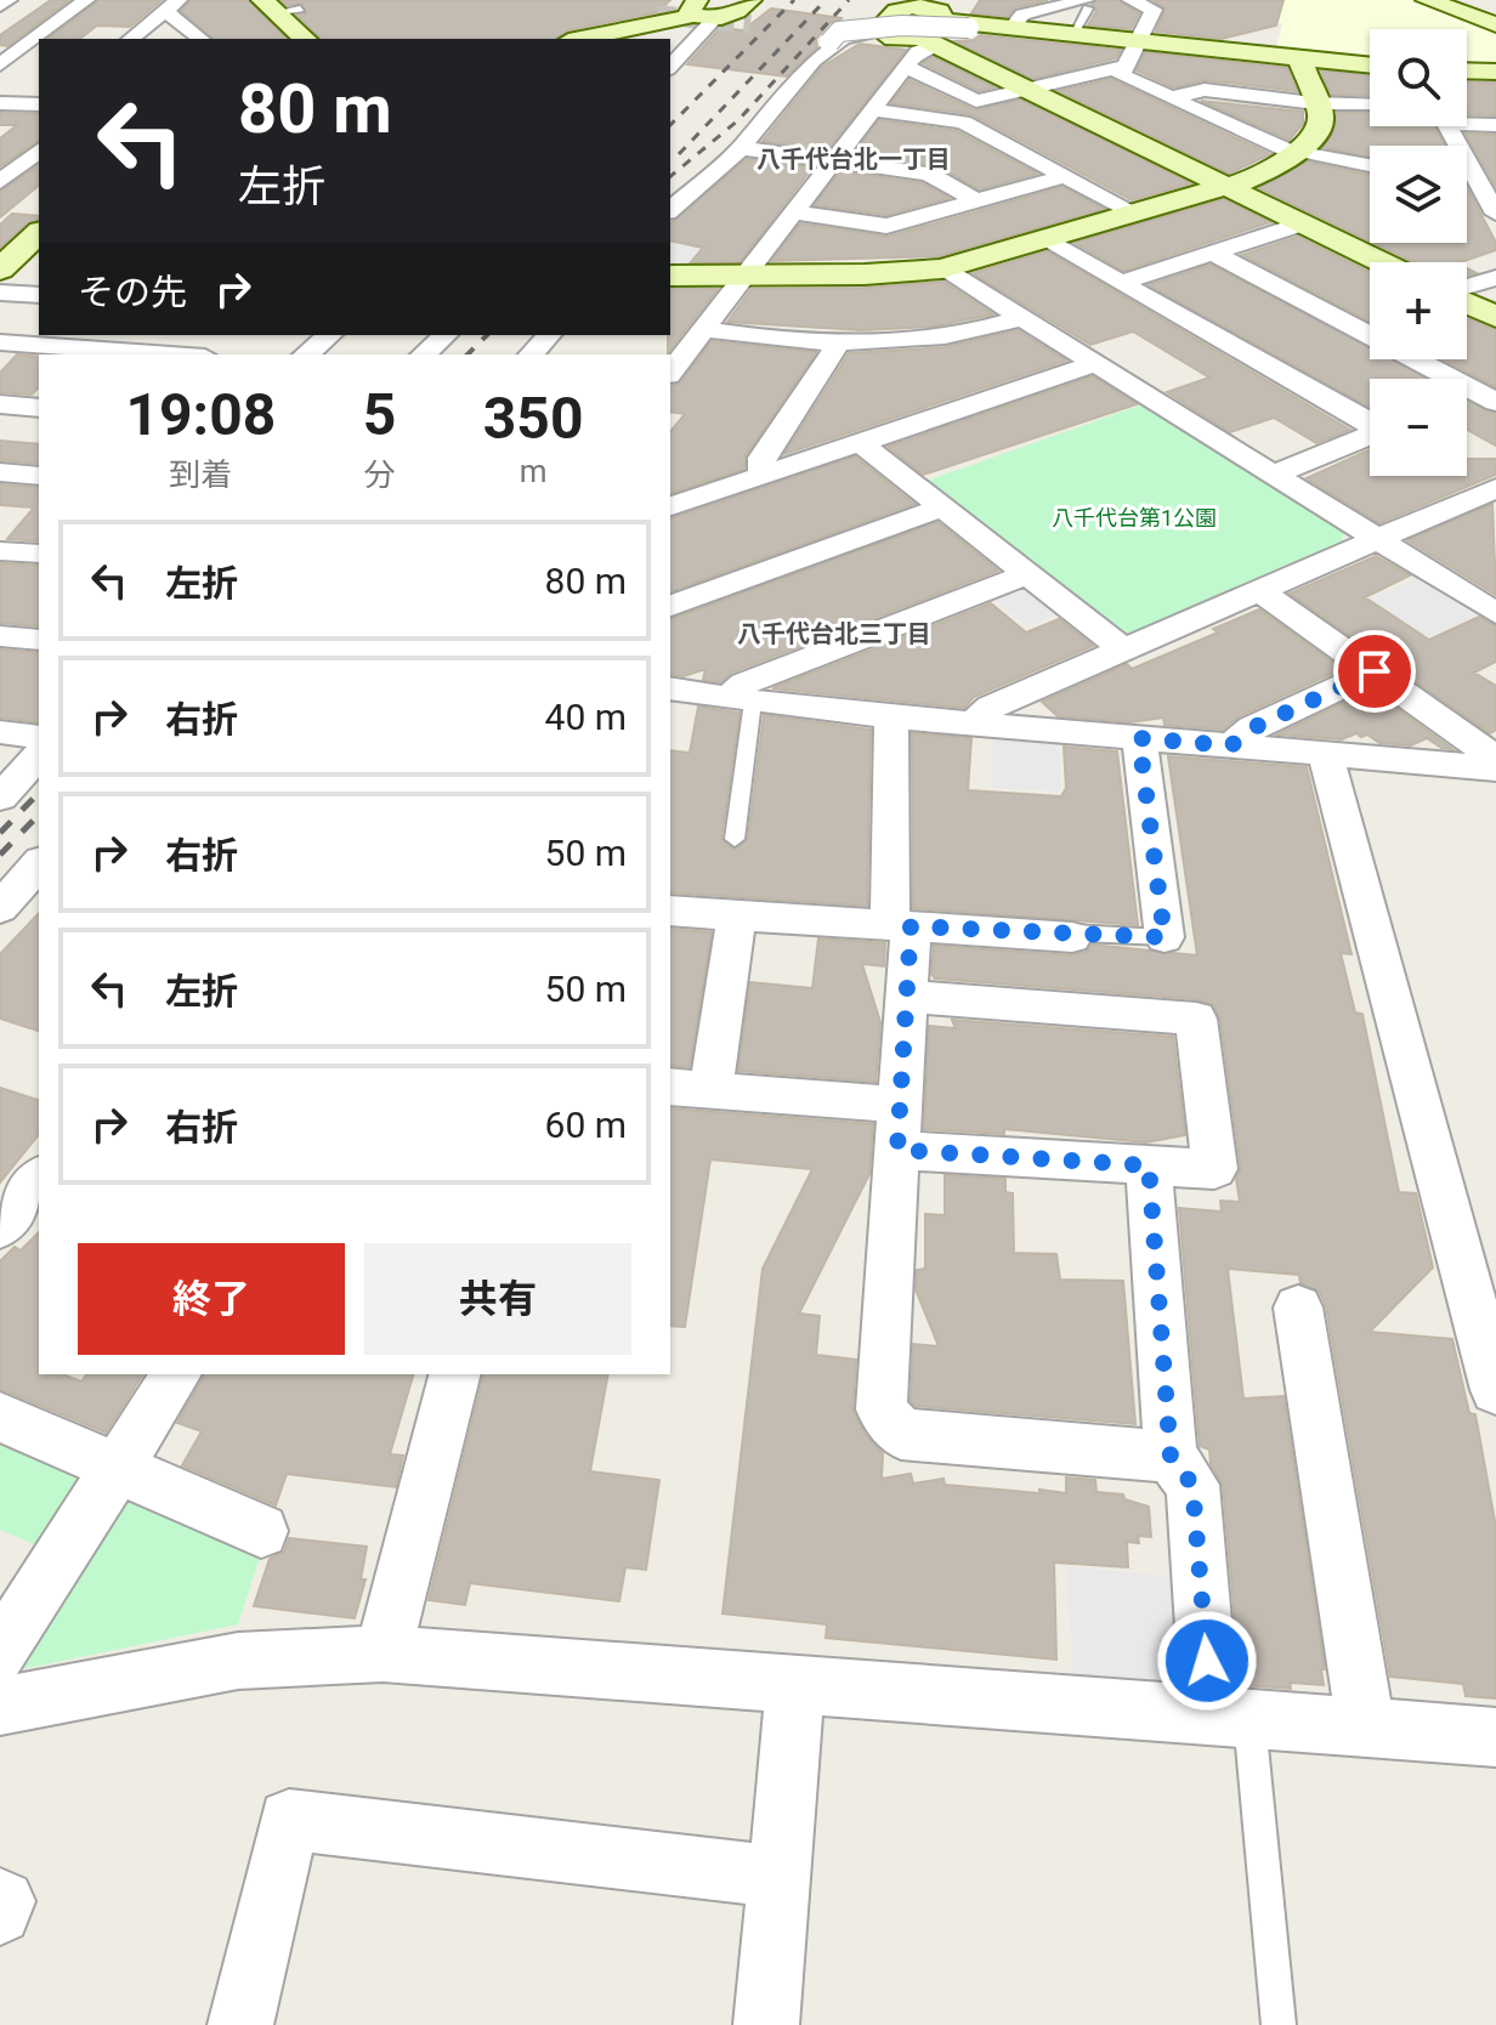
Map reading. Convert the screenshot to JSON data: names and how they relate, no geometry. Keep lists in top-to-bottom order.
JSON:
{
  "districts": ["八千代台北一丁目", "八千代台北三丁目"],
  "parks": ["八千代台第1公園"],
  "page": {
    "map_buttons": ["+", "−"],
    "turn": ["80 m", "左折"],
    "then": "その先",
    "eta": [
      "19:08",
      "到着",
      "5",
      "分",
      "350",
      "m"
    ],
    "list": [
      {
        "name": "左折",
        "value": "80 m"
      },
      {
        "name": "右折",
        "value": "40 m"
      },
      {
        "name": "右折",
        "value": "50 m"
      },
      {
        "name": "左折",
        "value": "50 m"
      },
      {
        "name": "右折",
        "value": "60 m"
      }
    ],
    "buttons": ["終了", "共有"]
  }
}
